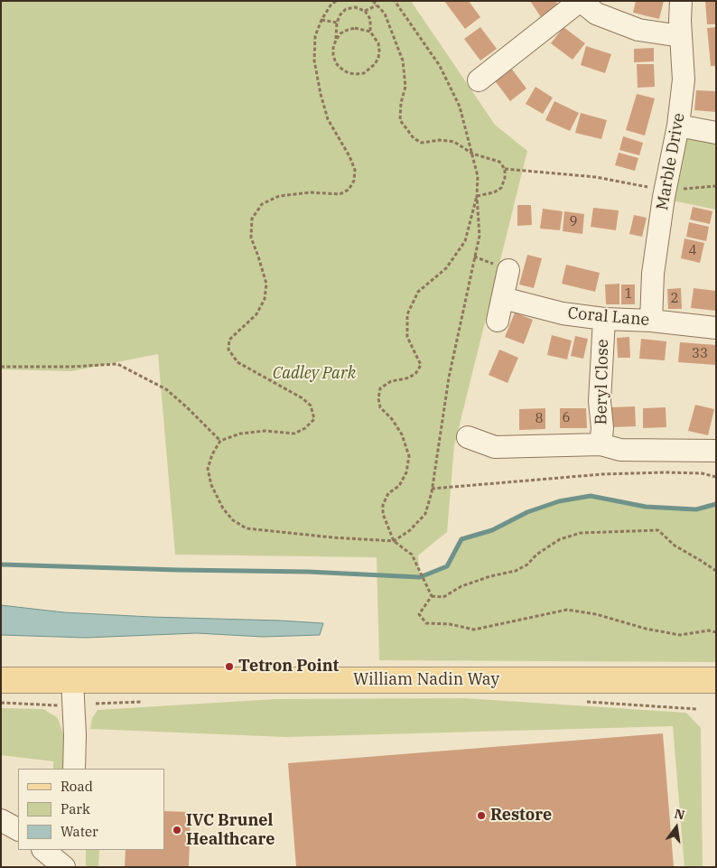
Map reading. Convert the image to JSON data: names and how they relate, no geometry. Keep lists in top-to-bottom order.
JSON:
{
  "streets": {
    "main road": ["William Nadin Way"],
    "street": ["Marble Drive", "Coral Lane", "Beryl Close"]
  },
  "crossings": [
    ["Marble Drive", "Coral Lane"],
    ["Coral Lane", "Beryl Close"]
  ],
  "parks": ["Cadley Park"],
  "places": ["Tetron Point", "Restore", "IVC Brunel Healthcare"],
  "house_numbers": [
    "9",
    "4",
    "1",
    "2",
    "33",
    "6",
    "8"
  ],
  "legend": ["Road", "Park", "Water"],
  "north": "top"
}
